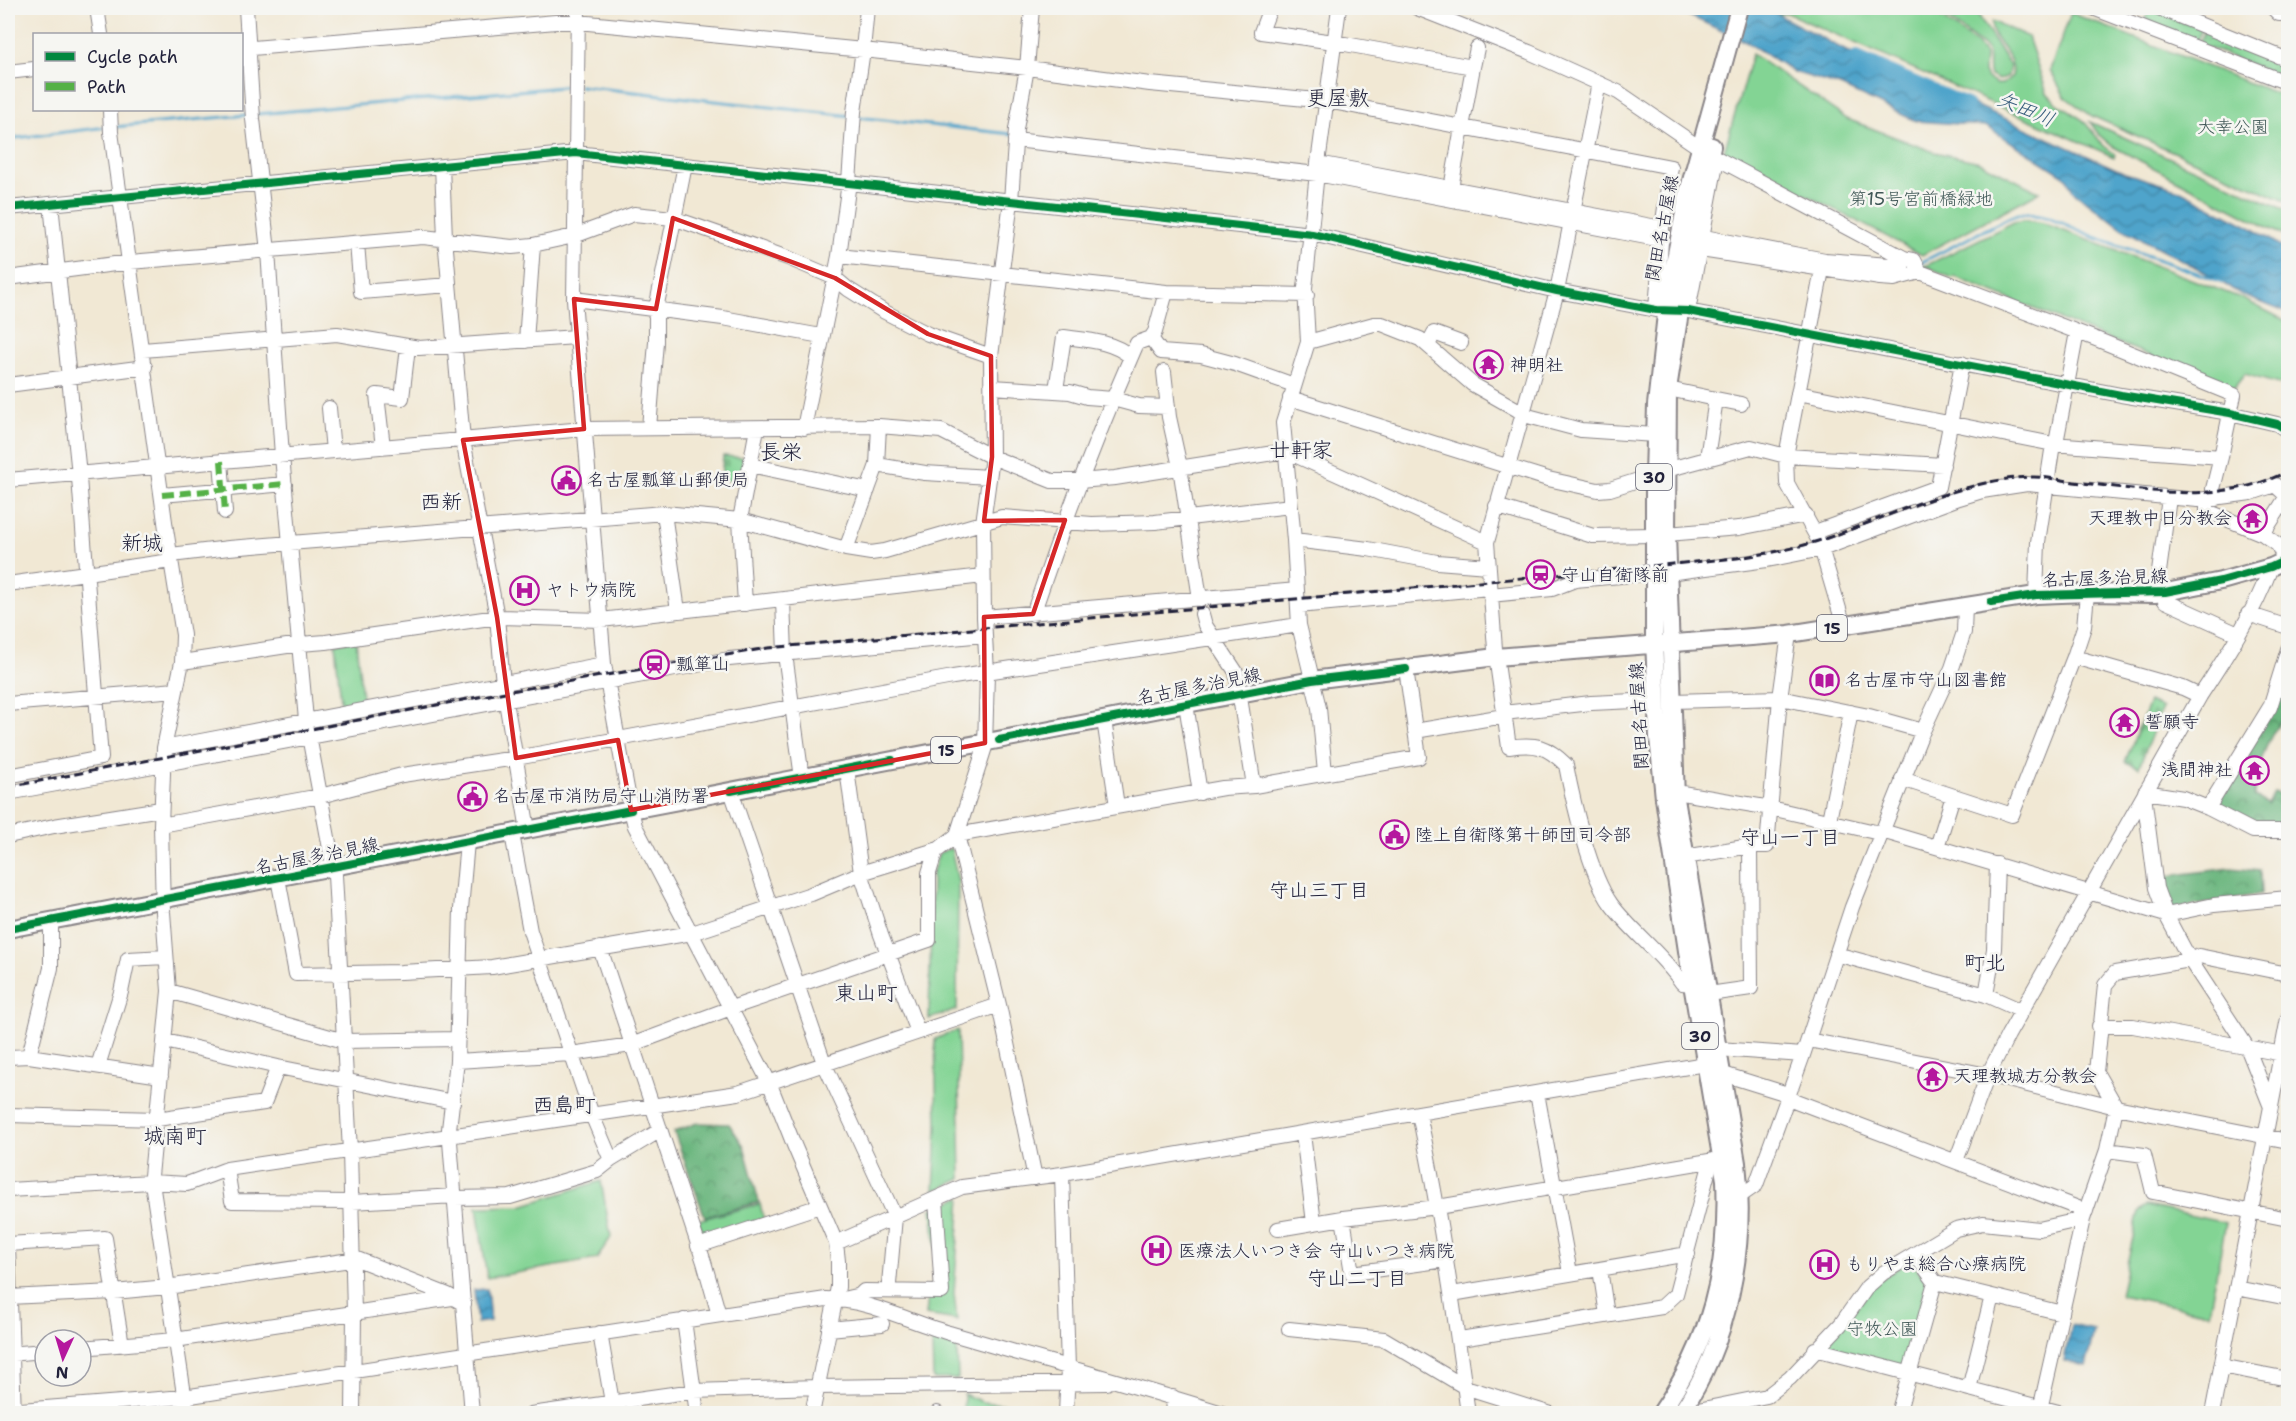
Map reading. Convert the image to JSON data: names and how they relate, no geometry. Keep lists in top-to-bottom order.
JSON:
{
  "streets": {
    "main road": [
      "関田名古屋線",
      "30",
      "名古屋多治見線",
      "15"
    ]
  },
  "crossings": [
    ["関田名古屋線", "名古屋多治見線"]
  ],
  "districts": [
    "更屋敷",
    "廿軒家",
    "長栄",
    "西新",
    "新城",
    "守山一丁目",
    "守山三丁目",
    "町北",
    "東山町",
    "西島町",
    "城南町",
    "守山二丁目"
  ],
  "water": ["矢田川"],
  "parks": ["大幸公園", "第15号宮前橋緑地", "守牧公園"],
  "places": {
    "temple": [
      "神明社",
      "天理教中日分教会",
      "誓願寺",
      "浅間神社",
      "天理教城方分教会"
    ],
    "public building": ["名古屋瓢箪山郵便局", "名古屋市消防局守山消防署", "陸上自衛隊第十師団司令部"],
    "station": ["守山自衛隊前", "瓢箪山"],
    "hospital": ["ヤトウ病院", "医療法人いつき会 守山いつき病院", "もりやま総合心療病院"],
    "library": ["名古屋市守山図書館"]
  },
  "legend": ["Cycle path", "Path"],
  "north": "bottom"
}
